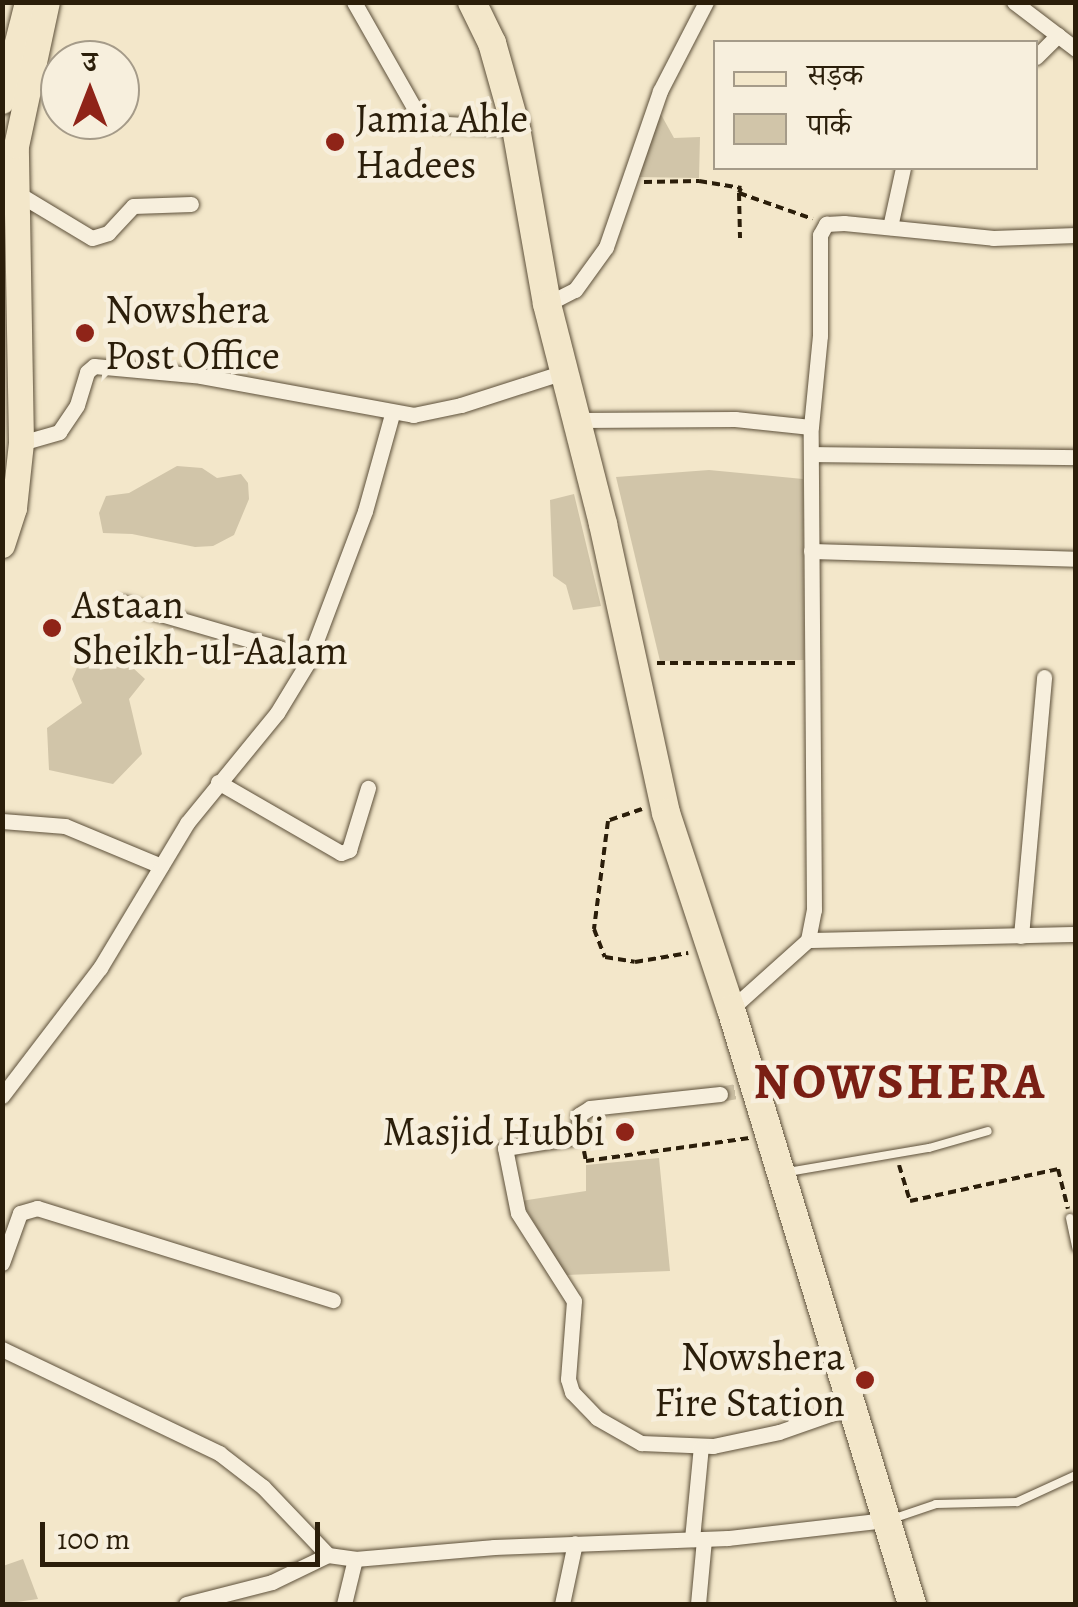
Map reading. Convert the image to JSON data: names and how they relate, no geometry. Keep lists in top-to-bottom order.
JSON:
{
  "districts": ["NOWSHERA"],
  "places": [
    "Jamia Ahle Hadees",
    "Nowshera Post Office",
    "Astaan Sheikh-ul-Aalam",
    "Masjid Hubbi",
    "Nowshera Fire Station"
  ],
  "legend": ["सड़क", "पार्क"],
  "scale_bar": "100 m",
  "north": "top"
}
